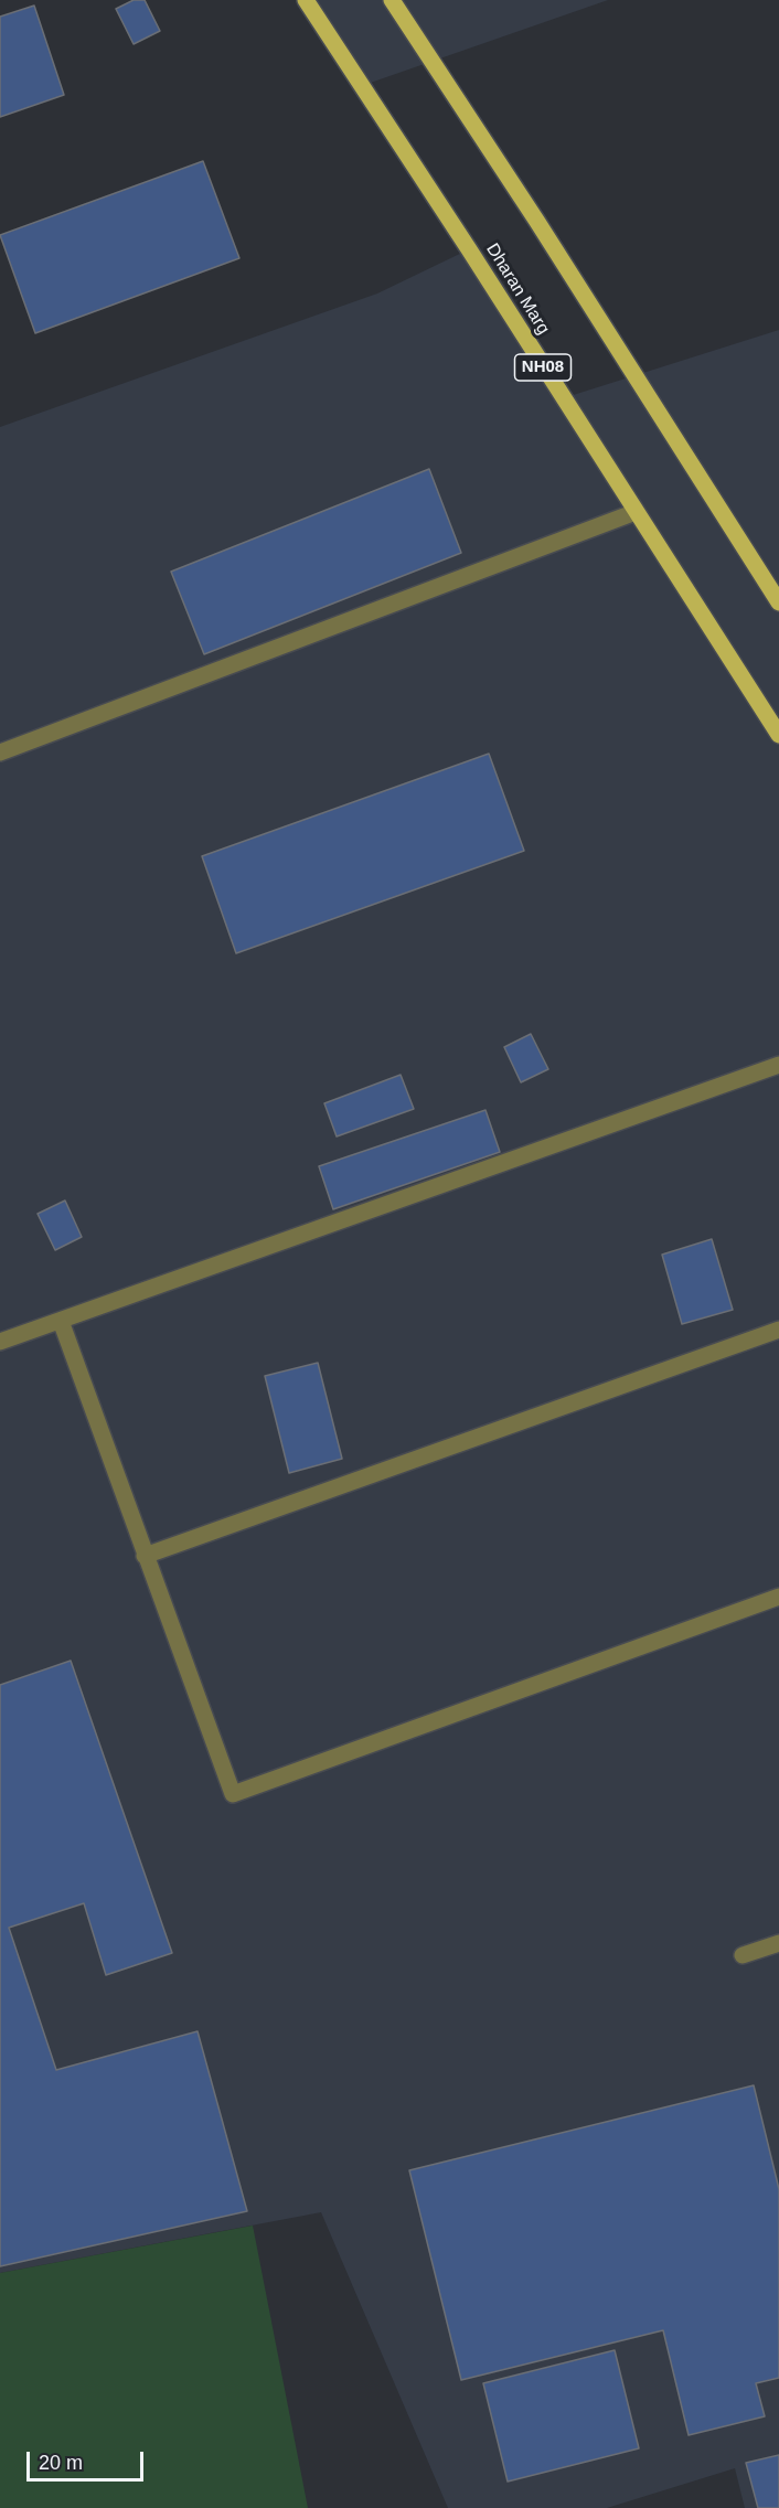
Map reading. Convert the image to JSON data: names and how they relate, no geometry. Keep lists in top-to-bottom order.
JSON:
{
  "streets": {
    "main road": ["Dharan Marg", "NH08"]
  },
  "scale_bar": "20 m"
}
